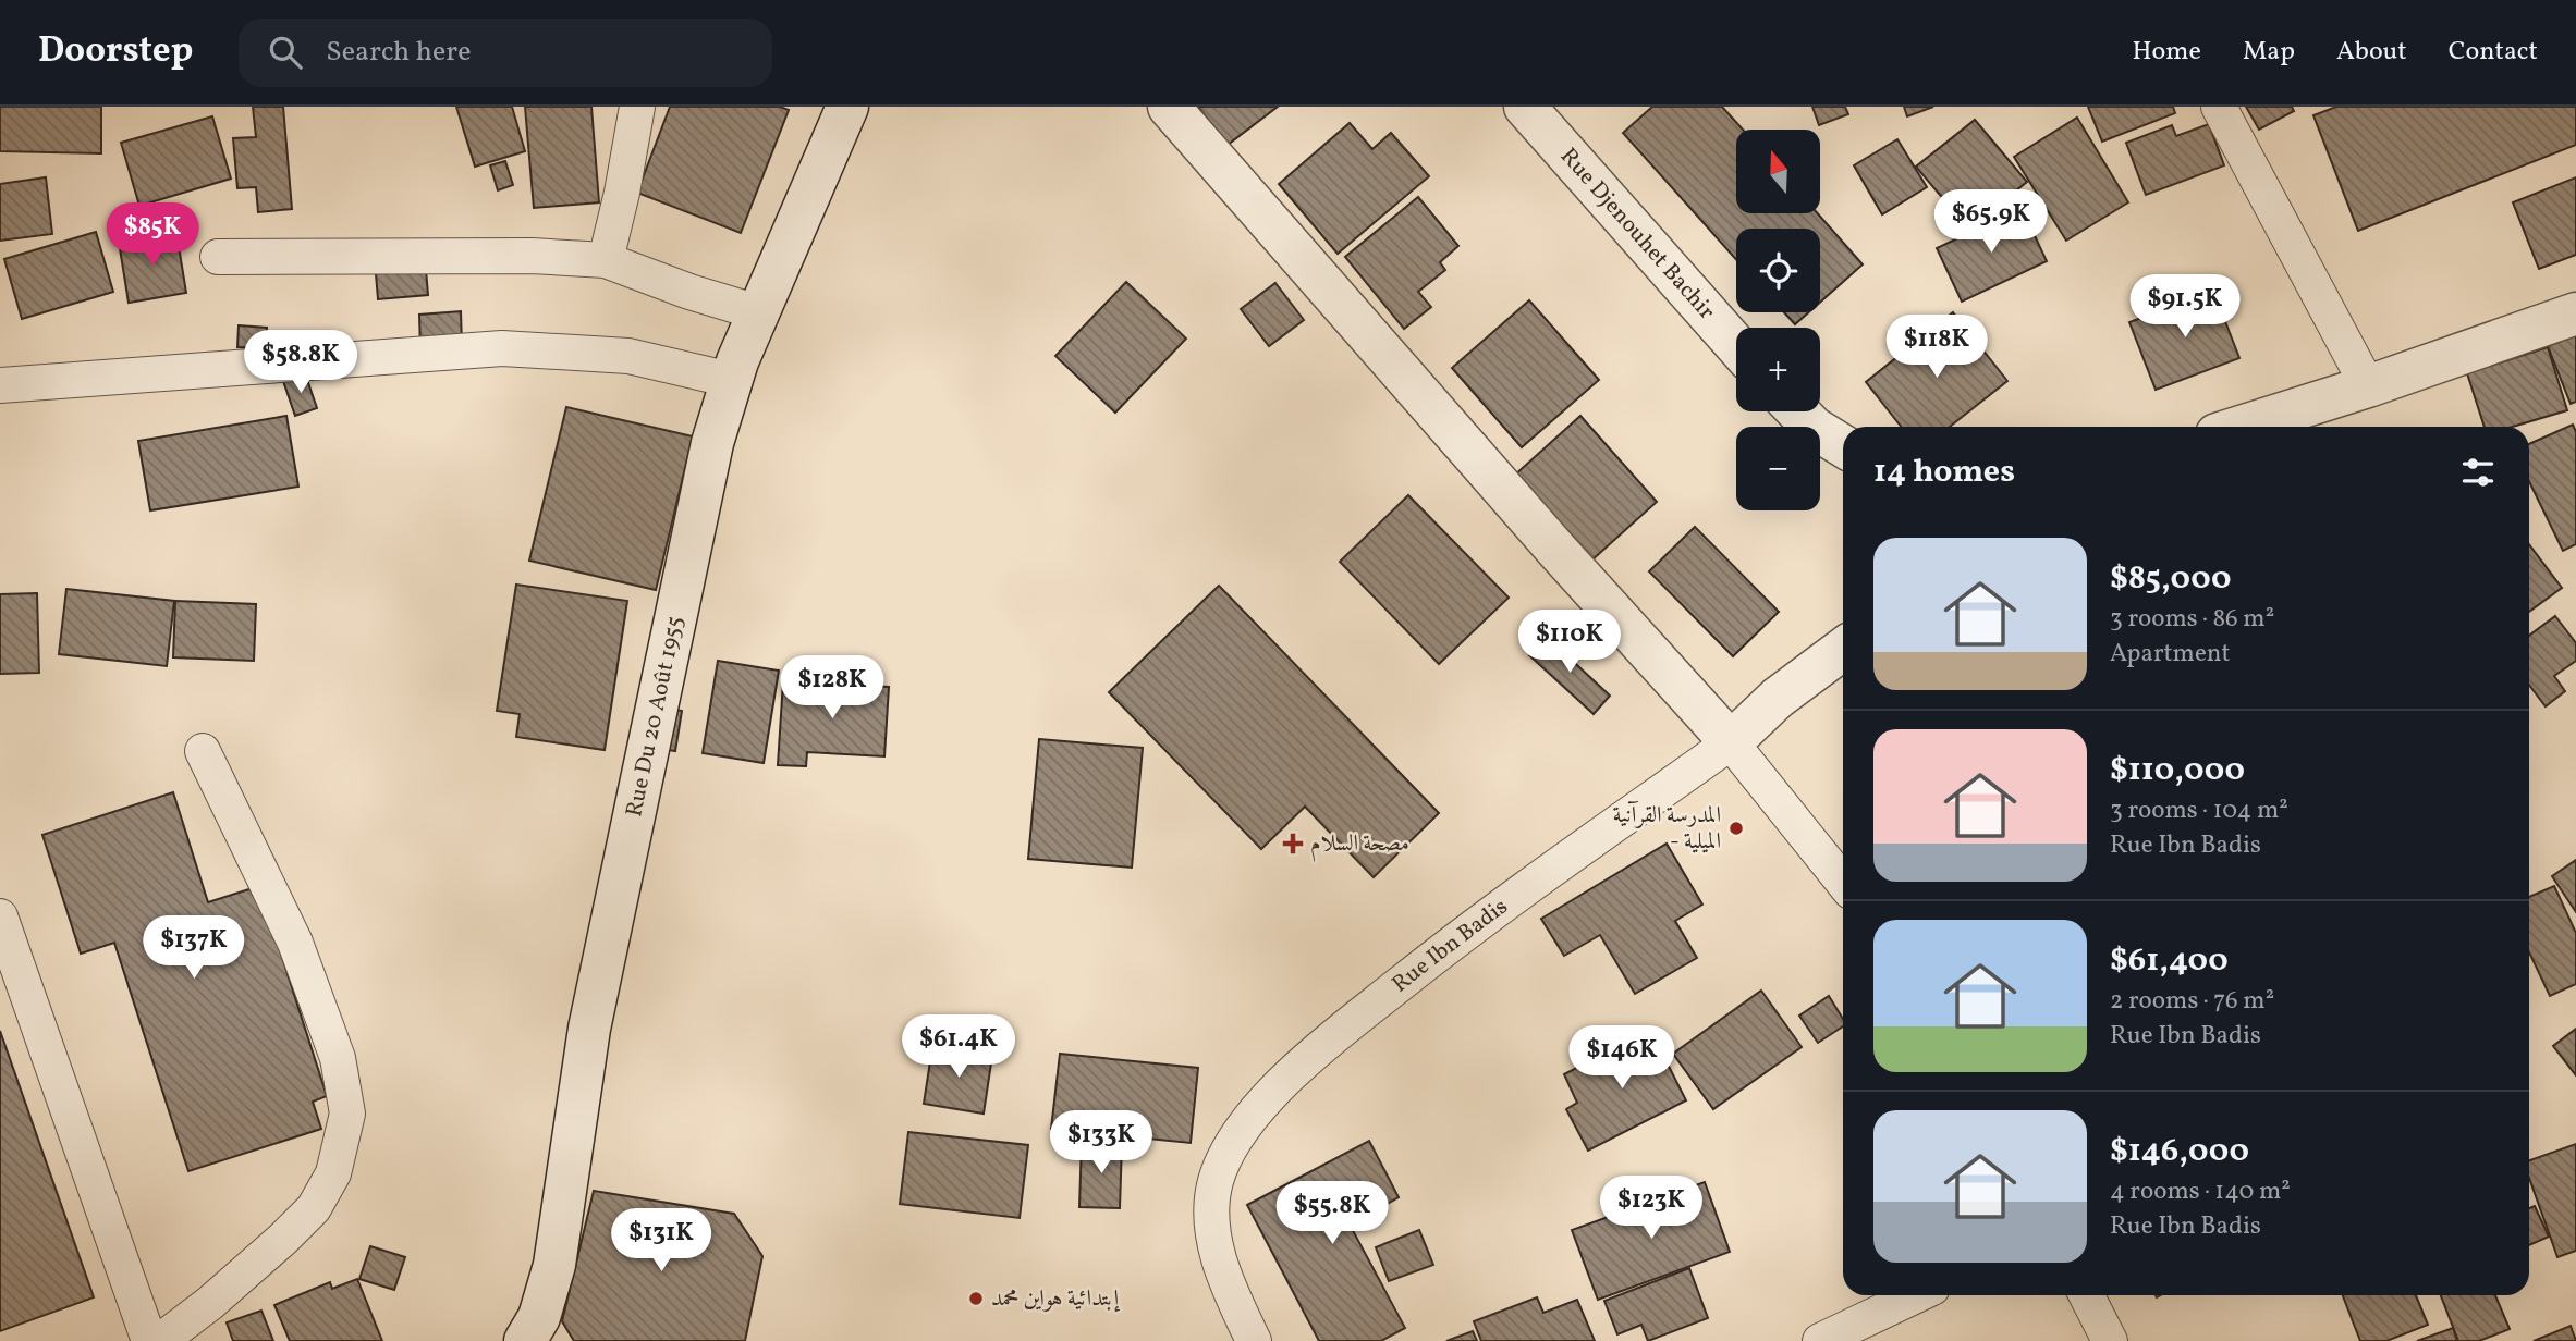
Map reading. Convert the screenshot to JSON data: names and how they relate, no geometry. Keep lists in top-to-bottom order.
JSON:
{
  "streets": {
    "street": ["Rue Djenouhet Bachir", "Rue Du 20 Août 1955", "Rue Ibn Badis"]
  },
  "places": {
    "other": ["المدرسة القرآنية - الميلية", "إبتدائية هواين محمد"],
    "health": ["مصحة السلام"]
  },
  "north": "top",
  "page": {
    "header": "Doorstep",
    "search": "Search here",
    "nav": [
      "Home",
      "Map",
      "About",
      "Contact"
    ],
    "map_buttons": ["+", "−"],
    "price": [
      "$65.9K",
      "$85K",
      "$91.5K",
      "$118K",
      "$58.8K",
      "$110K",
      "$128K",
      "$137K",
      "$61.4K",
      "$146K",
      "$133K",
      "$123K",
      "$55.8K",
      "$131K"
    ],
    "heading": "14 homes",
    "list": [
      {
        "name": "$85,000",
        "note": "3 rooms · 86 m² · Apartment"
      },
      {
        "name": "$110,000",
        "note": "3 rooms · 104 m² · Rue Ibn Badis"
      },
      {
        "name": "$61,400",
        "note": "2 rooms · 76 m² · Rue Ibn Badis"
      },
      {
        "name": "$146,000",
        "note": "4 rooms · 140 m² · Rue Ibn Badis"
      }
    ]
  }
}
